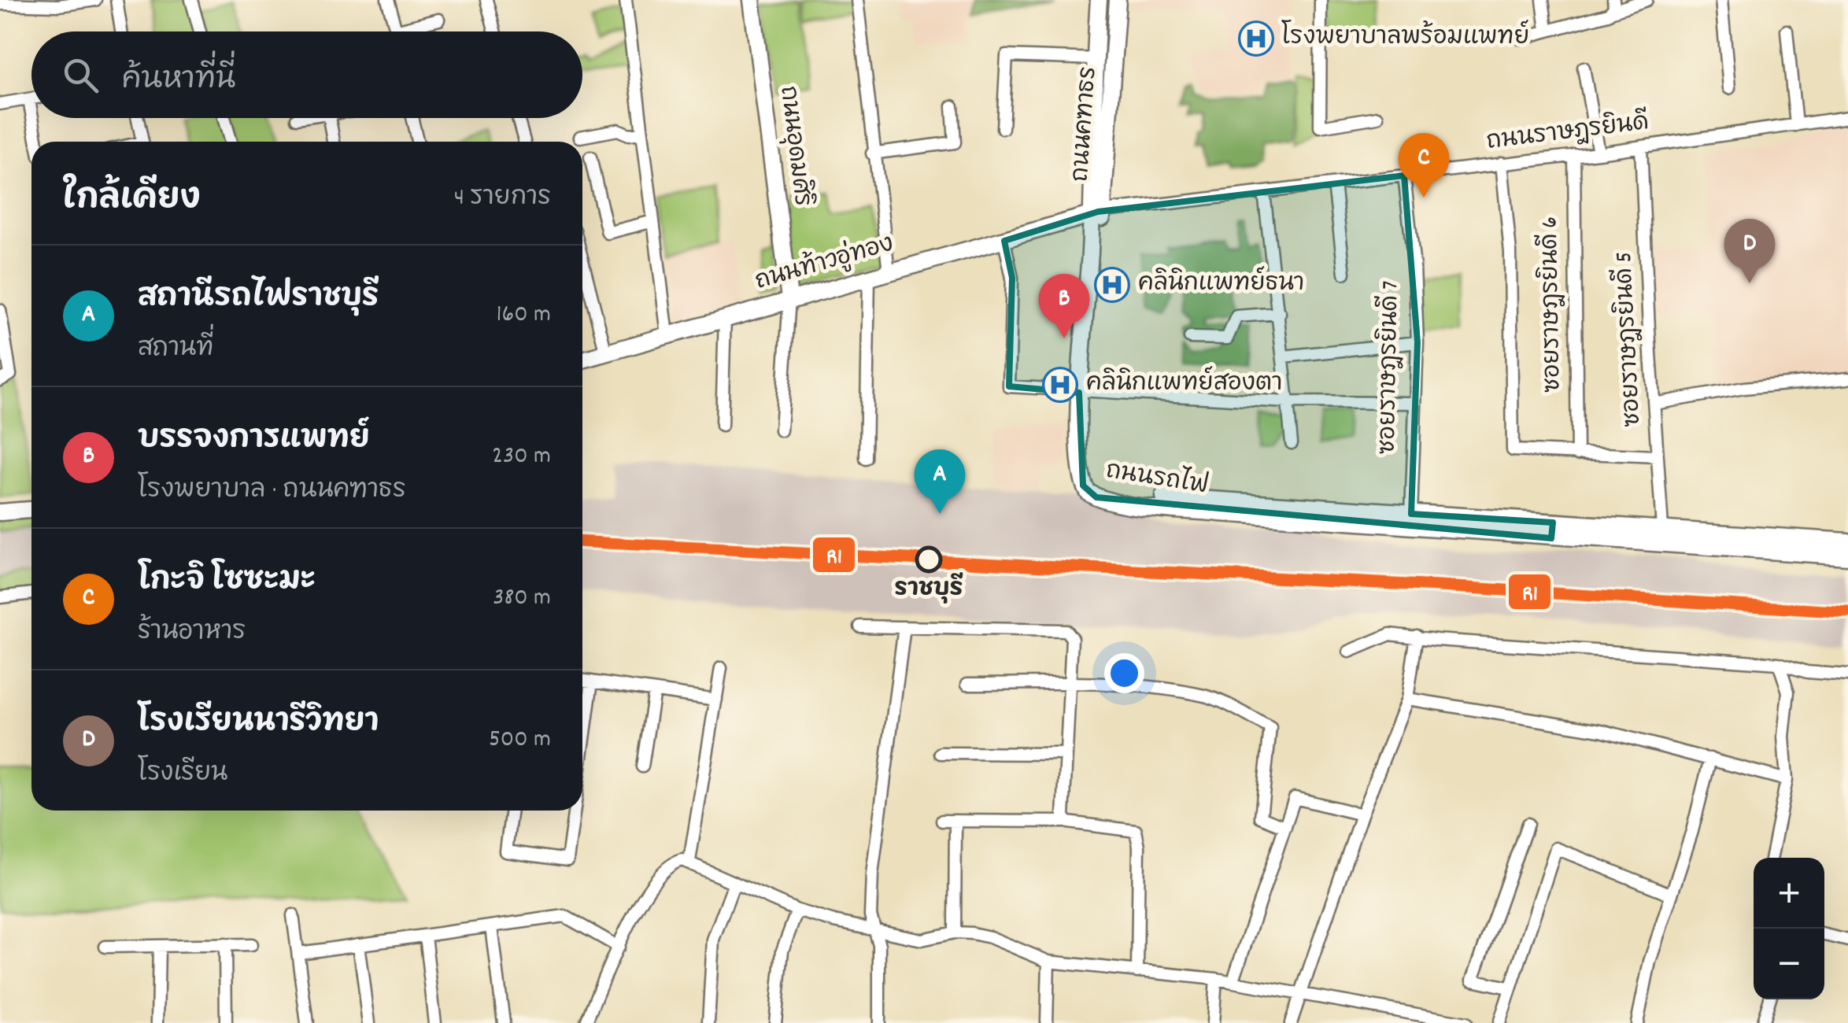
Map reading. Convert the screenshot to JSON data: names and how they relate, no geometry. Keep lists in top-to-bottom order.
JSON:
{
  "streets": {
    "street": [
      "ถนนคฑาธร",
      "ถนนราษฎรยินดี",
      "ถนนอุดมศิริ",
      "ถนนท้าวอู่ทอง",
      "ซอยราษฎรยินดี 6",
      "ซอยราษฎรยินดี 5",
      "ซอยราษฎรยินดี 7",
      "ถนนรถไฟ"
    ]
  },
  "crossings": [
    ["ถนนคฑาธร", "ถนนราษฎรยินดี"],
    ["ถนนคฑาธร", "ถนนท้าวอู่ทอง"],
    ["ถนนคฑาธร", "ถนนรถไฟ"],
    ["ถนนราษฎรยินดี", "ถนนท้าวอู่ทอง"],
    ["ถนนราษฎรยินดี", "ซอยราษฎรยินดี 6"],
    ["ถนนราษฎรยินดี", "ซอยราษฎรยินดี 5"],
    ["ถนนราษฎรยินดี", "ซอยราษฎรยินดี 7"],
    ["ถนนอุดมศิริ", "ถนนท้าวอู่ทอง"],
    ["ซอยราษฎรยินดี 5", "ถนนรถไฟ"],
    ["ซอยราษฎรยินดี 7", "ถนนรถไฟ"]
  ],
  "places": {
    "hospital": ["โรงพยาบาลพร้อมแพทย์", "คลินิกแพทย์ธนา", "คลินิกแพทย์สองตา"],
    "other": ["ราชบุรี"]
  },
  "lines": ["transit line R1"],
  "page": {
    "search": "ค้นหาที่นี่",
    "pins": [
      "C",
      "D",
      "B",
      "A"
    ],
    "heading": ["ใกล้เคียง", "4 รายการ"],
    "list": [
      {
        "mark": "A",
        "name": "สถานีรถไฟราชบุรี",
        "note": "สถานที่",
        "value": "160 m"
      },
      {
        "mark": "B",
        "name": "บรรจงการแพทย์",
        "note": "โรงพยาบาล · ถนนคฑาธร",
        "value": "230 m"
      },
      {
        "mark": "C",
        "name": "โกะจิ โซซะมะ",
        "note": "ร้านอาหาร",
        "value": "380 m"
      },
      {
        "mark": "D",
        "name": "โรงเรียนนารีวิทยา",
        "note": "โรงเรียน",
        "value": "500 m"
      }
    ],
    "map_buttons": ["+", "−"]
  }
}
